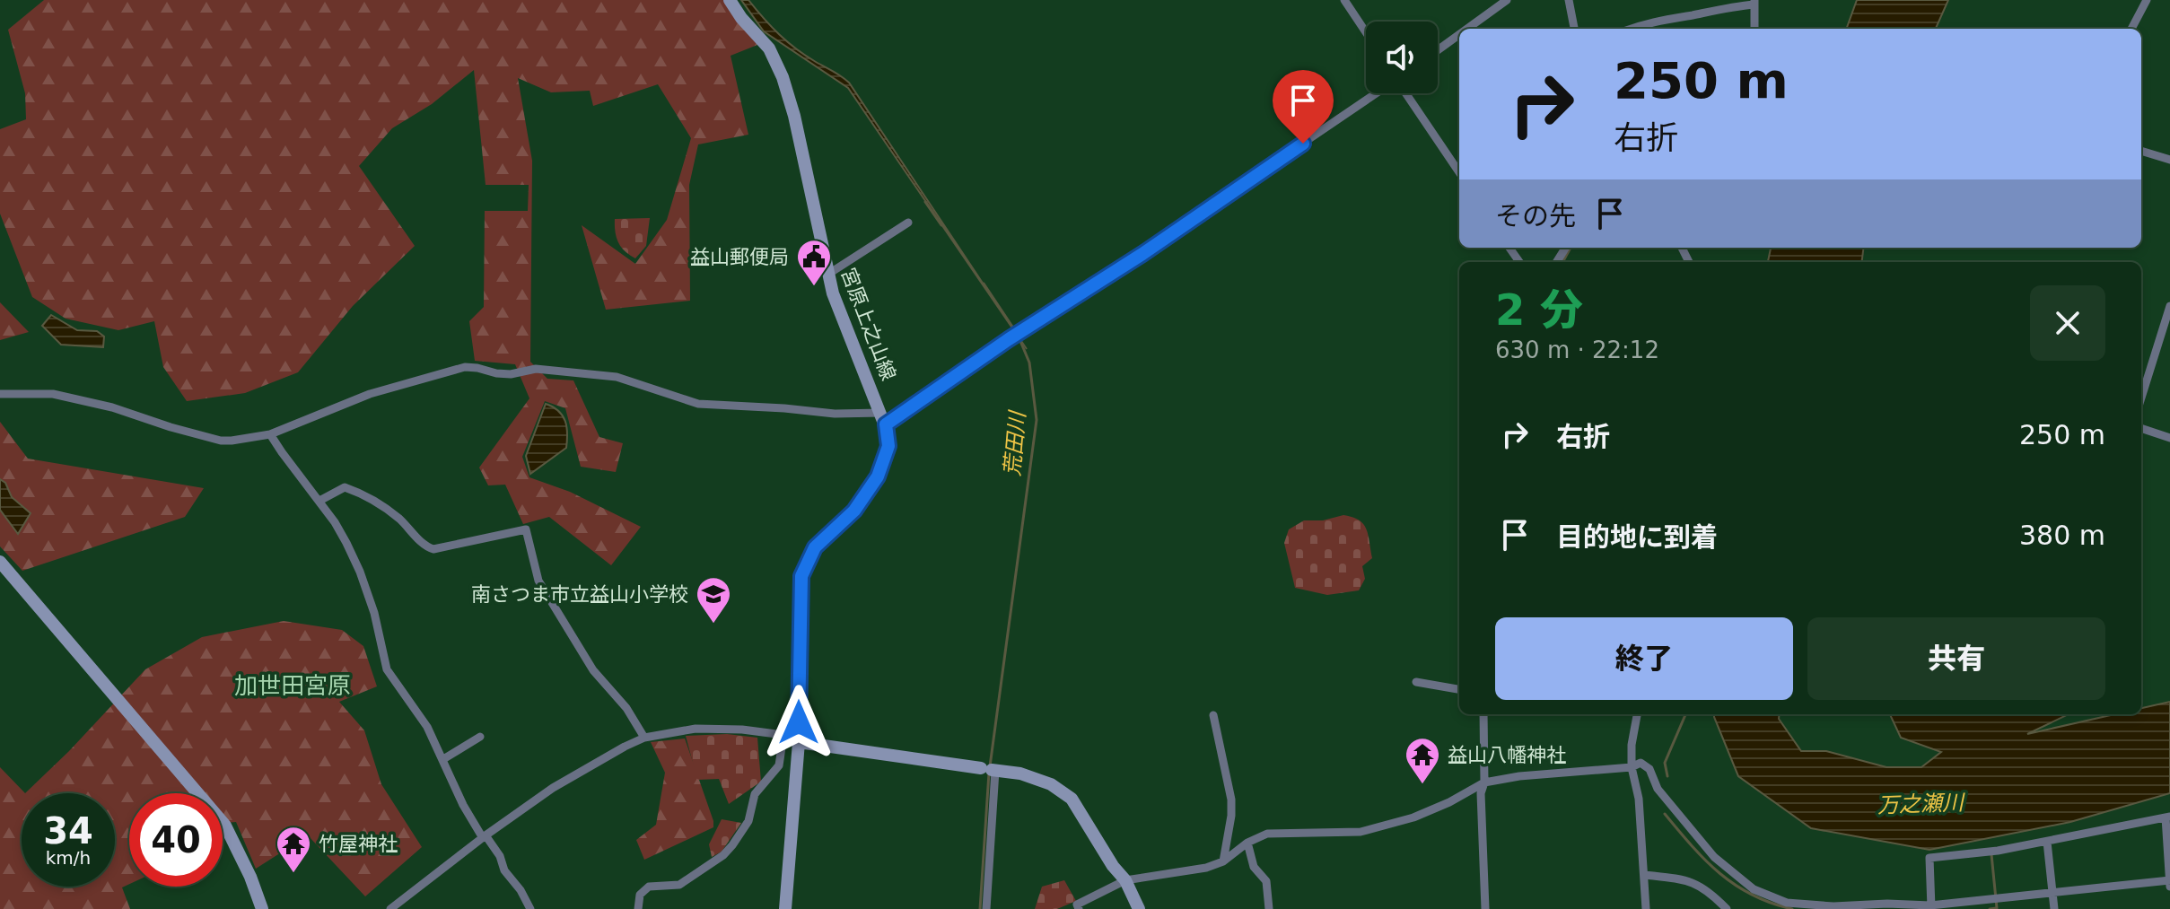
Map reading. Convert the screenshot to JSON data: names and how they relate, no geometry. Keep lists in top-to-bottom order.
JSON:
{
  "streets": {
    "street": ["宮原上之山線"]
  },
  "districts": ["加世田宮原"],
  "water": ["荒田川", "万之瀬川"],
  "places": {
    "public building": ["益山郵便局"],
    "school or university": ["南さつま市立益山小学校"],
    "temple": ["益山八幡神社", "竹屋神社"]
  },
  "page": {
    "turn": ["250 m", "右折"],
    "then": "その先",
    "heading": ["2 分", "630 m · 22:12"],
    "list": [
      {
        "name": "右折",
        "value": "250 m"
      },
      {
        "name": "目的地に到着",
        "value": "380 m"
      }
    ],
    "buttons": ["終了", "共有"],
    "speed": "34 km/h",
    "limit": "40"
  }
}
